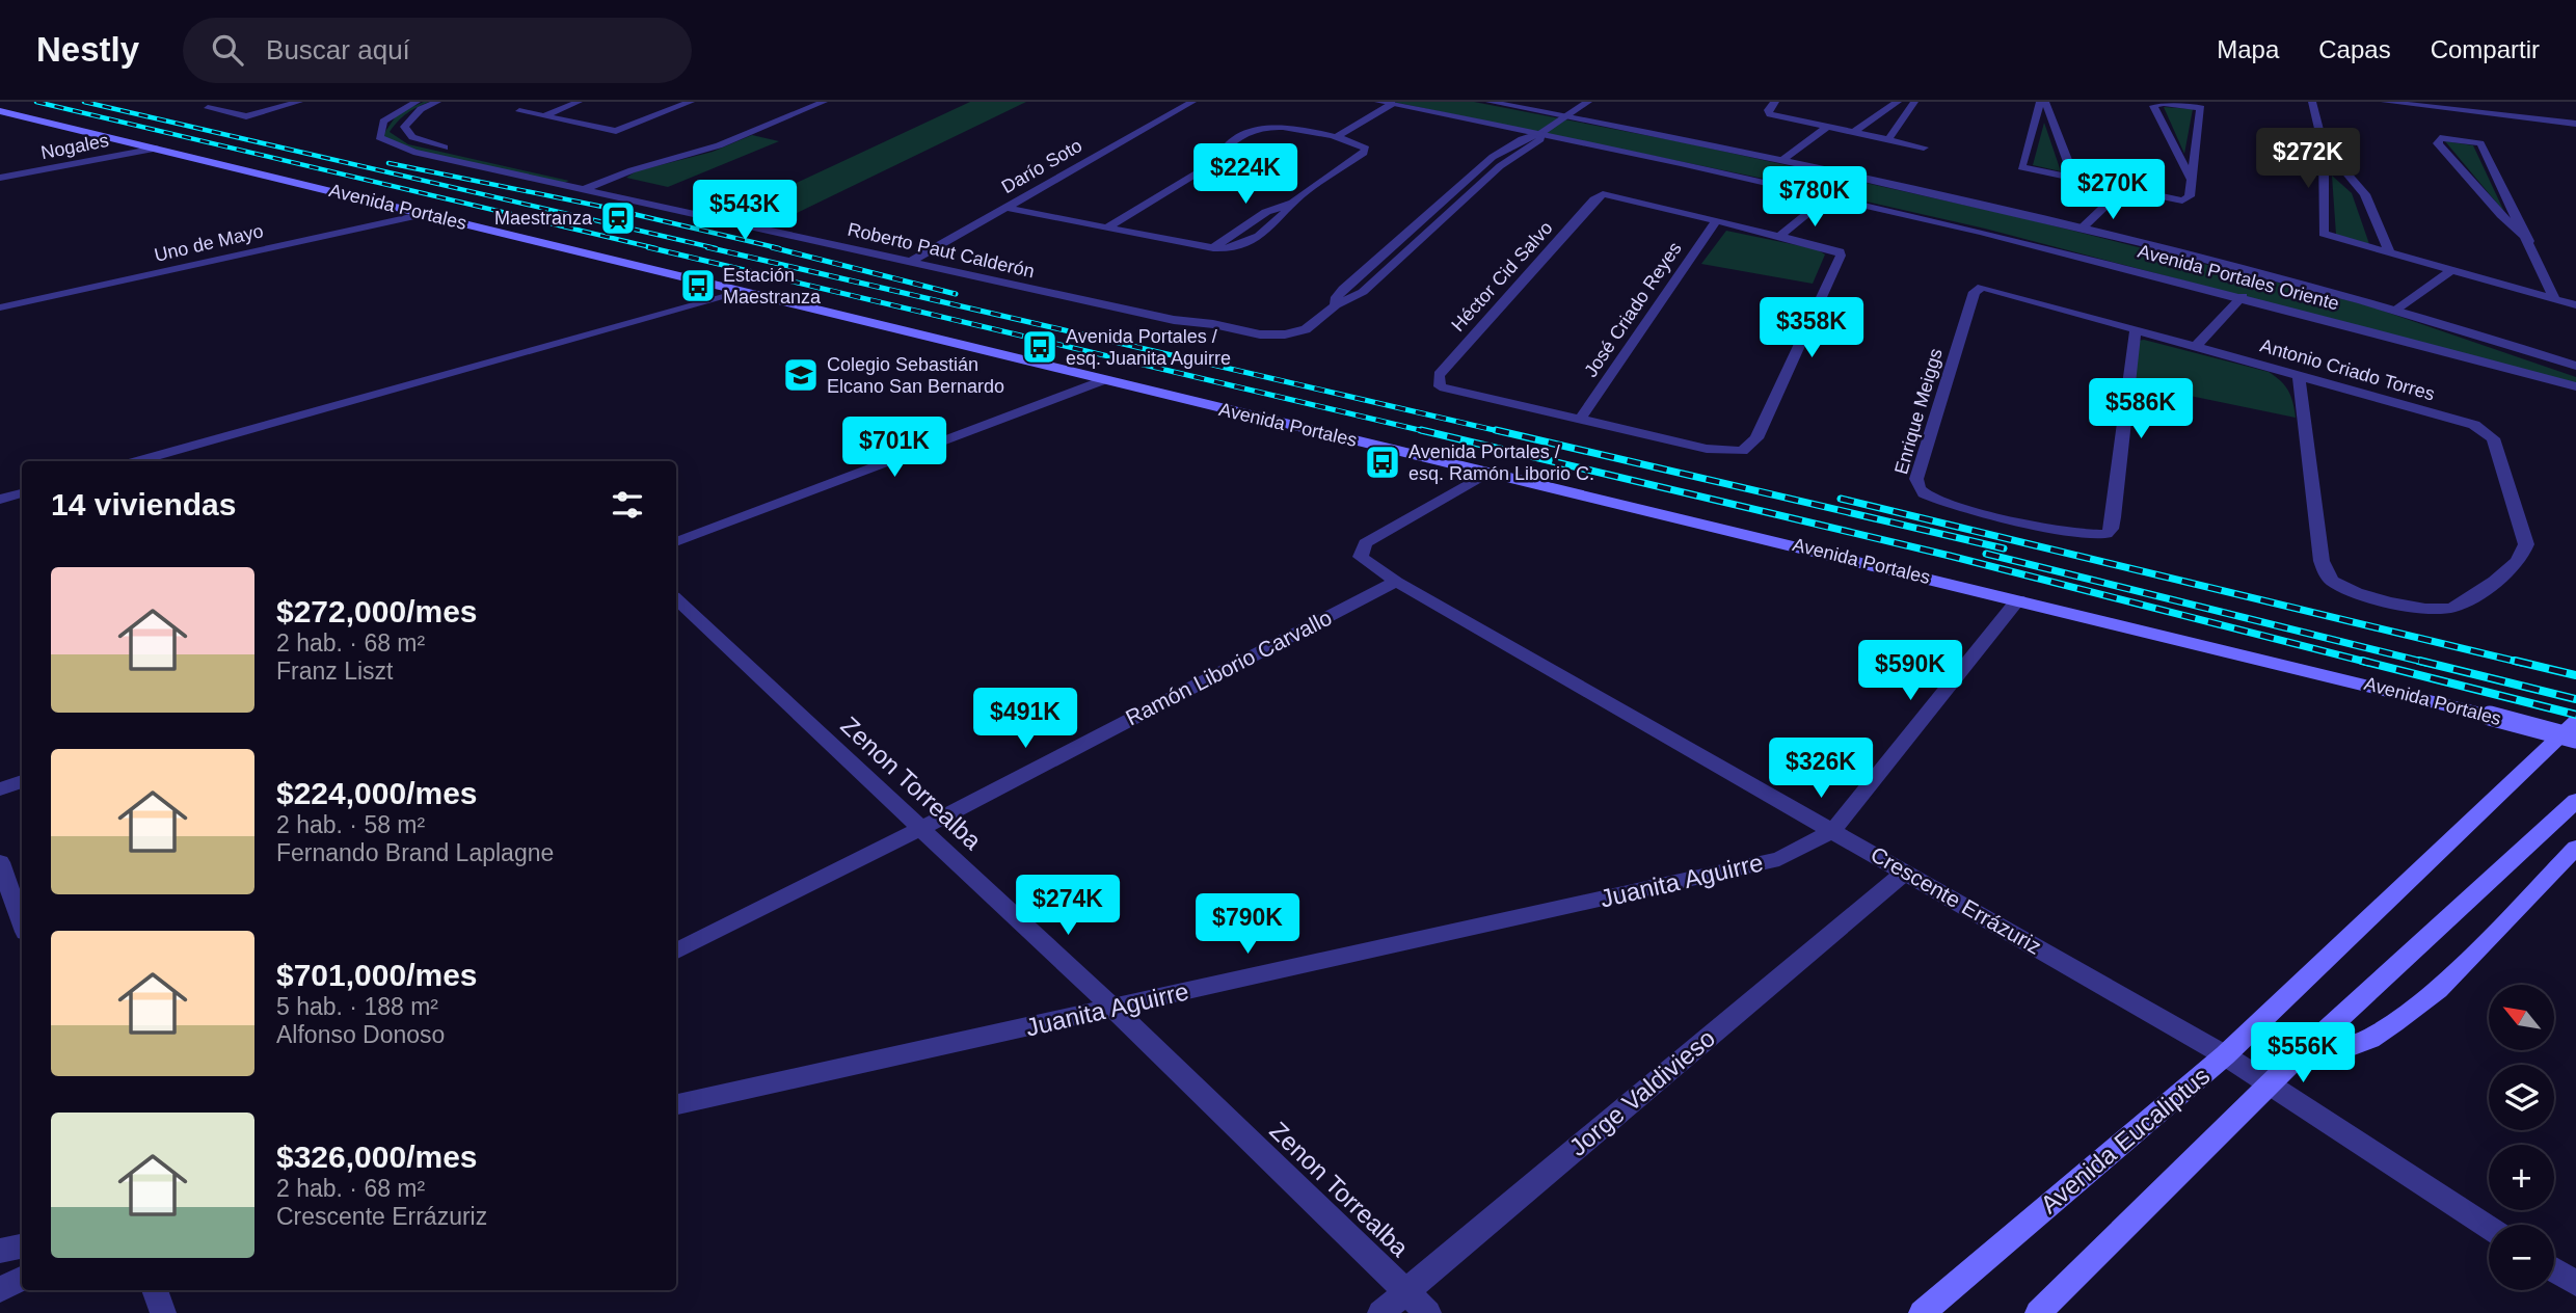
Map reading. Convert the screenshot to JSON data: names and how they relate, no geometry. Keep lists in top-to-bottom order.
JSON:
{
  "streets": {
    "main road": ["Avenida Portales", "Avenida Eucaliptus"],
    "street": [
      "Nogales",
      "Darío Soto",
      "Uno de Mayo",
      "Roberto Paut Calderón",
      "Héctor Cid Salvo",
      "Avenida Portales Oriente",
      "José Criado Reyes",
      "Antonio Criado Torres",
      "Enrique Meiggs",
      "Ramón Liborio Carvallo",
      "Zenon Torrealba",
      "Juanita Aguirre",
      "Crescente Errázuriz",
      "Jorge Valdivieso"
    ]
  },
  "crossings": [
    ["Nogales", "Avenida Portales"],
    ["Darío Soto", "Roberto Paut Calderón"],
    ["Avenida Portales", "Uno de Mayo"],
    ["Avenida Portales", "Crescente Errázuriz"],
    ["Roberto Paut Calderón", "Avenida Portales Oriente"],
    ["Héctor Cid Salvo", "José Criado Reyes"],
    ["Antonio Criado Torres", "Enrique Meiggs"],
    ["Ramón Liborio Carvallo", "Zenon Torrealba"],
    ["Ramón Liborio Carvallo", "Crescente Errázuriz"],
    ["Zenon Torrealba", "Juanita Aguirre"],
    ["Zenon Torrealba", "Jorge Valdivieso"],
    ["Juanita Aguirre", "Crescente Errázuriz"],
    ["Crescente Errázuriz", "Jorge Valdivieso"],
    ["Crescente Errázuriz", "Avenida Eucaliptus"]
  ],
  "places": {
    "station": ["Maestranza"],
    "bus stop": ["Estación Maestranza", "Avenida Portales / esq. Juanita Aguirre", "Avenida Portales / esq. Ramón Liborio C."],
    "school or university": ["Colegio Sebastián Elcano San Bernardo"]
  },
  "north": "top left",
  "page": {
    "header": "Nestly",
    "search": "Buscar aquí",
    "nav": ["Mapa", "Capas", "Compartir"],
    "price": [
      "$272K",
      "$224K",
      "$270K",
      "$780K",
      "$543K",
      "$358K",
      "$586K",
      "$701K",
      "$590K",
      "$491K",
      "$326K",
      "$274K",
      "$790K",
      "$556K"
    ],
    "heading": "14 viviendas",
    "list": [
      {
        "name": "$272,000/mes",
        "note": "2 hab. · 68 m² · Franz Liszt"
      },
      {
        "name": "$224,000/mes",
        "note": "2 hab. · 58 m² · Fernando Brand Laplagne"
      },
      {
        "name": "$701,000/mes",
        "note": "5 hab. · 188 m² · Alfonso Donoso"
      },
      {
        "name": "$326,000/mes",
        "note": "2 hab. · 68 m² · Crescente Errázuriz"
      }
    ],
    "map_buttons": ["+", "−"]
  }
}
